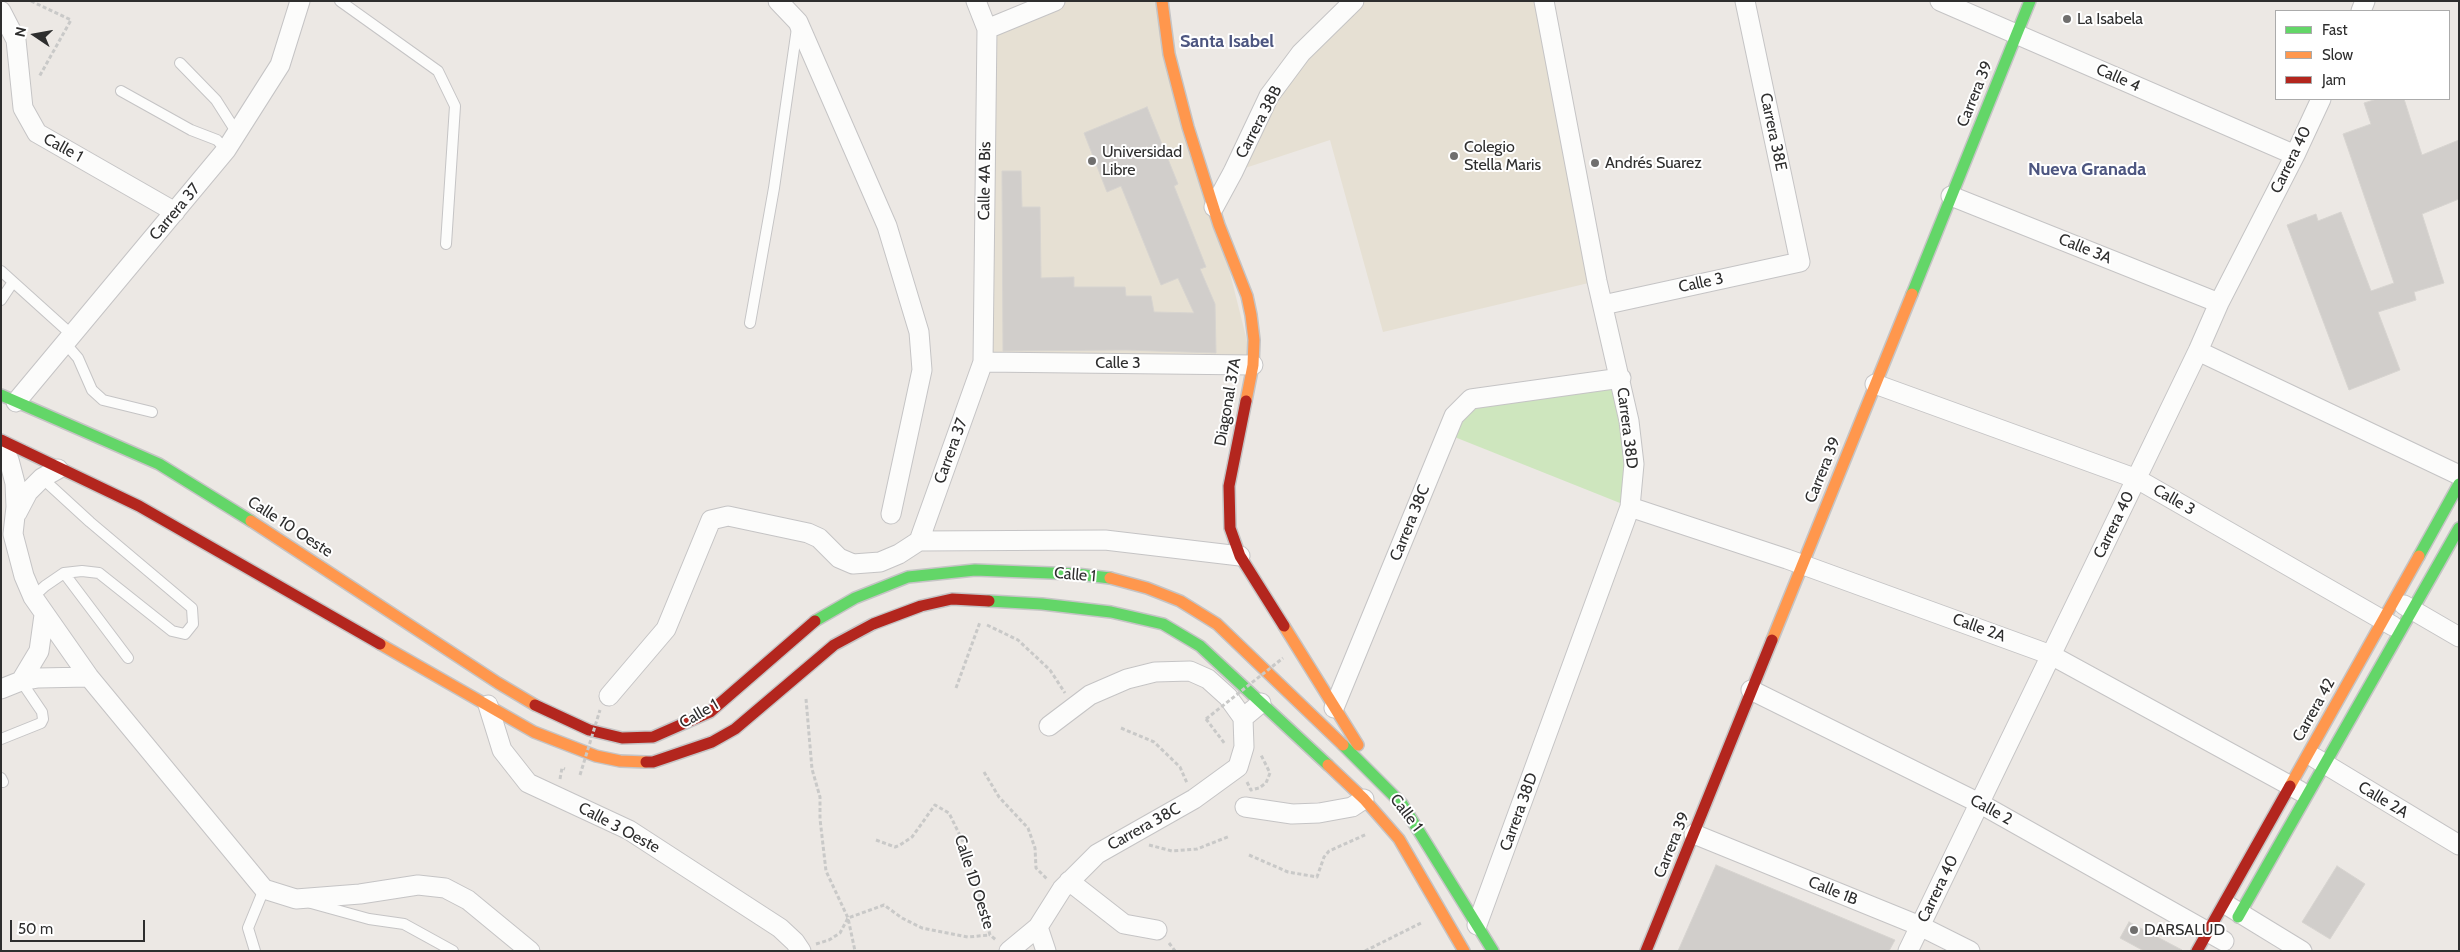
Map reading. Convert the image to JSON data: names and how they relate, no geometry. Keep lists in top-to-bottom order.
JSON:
{
  "streets": {
    "main road": [
      "Carrera 39",
      "Calle 1",
      "Diagonal 37A",
      "Calle 10 Oeste",
      "Carrera 42"
    ],
    "street": [
      "Calle 4",
      "Carrera 38B",
      "Carrera 38E",
      "Carrera 40",
      "Calle 4A Bis",
      "Carrera 37",
      "Calle 3A",
      "Calle 3",
      "Carrera 38D",
      "Carrera 38C",
      "Calle 2A",
      "Calle 2",
      "Calle 3 Oeste",
      "Calle 1B"
    ],
    "path": ["Calle 1D Oeste"]
  },
  "crossings": [
    ["Calle 4", "Carrera 39"],
    ["Calle 4", "Carrera 40"],
    ["Carrera 39", "Calle 3A"],
    ["Carrera 39", "Calle 3"],
    ["Carrera 39", "Calle 2A"],
    ["Carrera 39", "Calle 2"],
    ["Carrera 39", "Calle 1B"],
    ["Carrera 38B", "Diagonal 37A"],
    ["Carrera 38E", "Calle 3"],
    ["Calle 1", "Carrera 37"],
    ["Calle 1", "Diagonal 37A"],
    ["Calle 1", "Carrera 38D"],
    ["Calle 1", "Carrera 38C"],
    ["Calle 1", "Calle 10 Oeste"],
    ["Calle 1", "Calle 3 Oeste"],
    ["Carrera 40", "Calle 3A"],
    ["Carrera 40", "Calle 3"],
    ["Carrera 40", "Calle 2A"],
    ["Carrera 40", "Calle 2"],
    ["Carrera 40", "Calle 1B"],
    ["Calle 4A Bis", "Carrera 37"],
    ["Calle 4A Bis", "Calle 3"],
    ["Carrera 37", "Calle 3"],
    ["Carrera 37", "Calle 10 Oeste"],
    ["Calle 3", "Diagonal 37A"],
    ["Calle 3", "Carrera 38D"],
    ["Calle 3", "Carrera 42"],
    ["Diagonal 37A", "Carrera 38C"],
    ["Carrera 38D", "Carrera 38C"],
    ["Carrera 38D", "Calle 2A"],
    ["Carrera 38C", "Calle 1D Oeste"],
    ["Calle 2A", "Carrera 42"],
    ["Carrera 42", "Calle 2"]
  ],
  "districts": ["Santa Isabel", "Nueva Granada"],
  "places": [
    "La Isabela",
    "Colegio Stella Maris",
    "Universidad Libre",
    "Andrés Suarez",
    "DARSALUD"
  ],
  "legend": ["Fast", "Slow", "Jam"],
  "scale_bar": "50 m",
  "north": "left"
}
